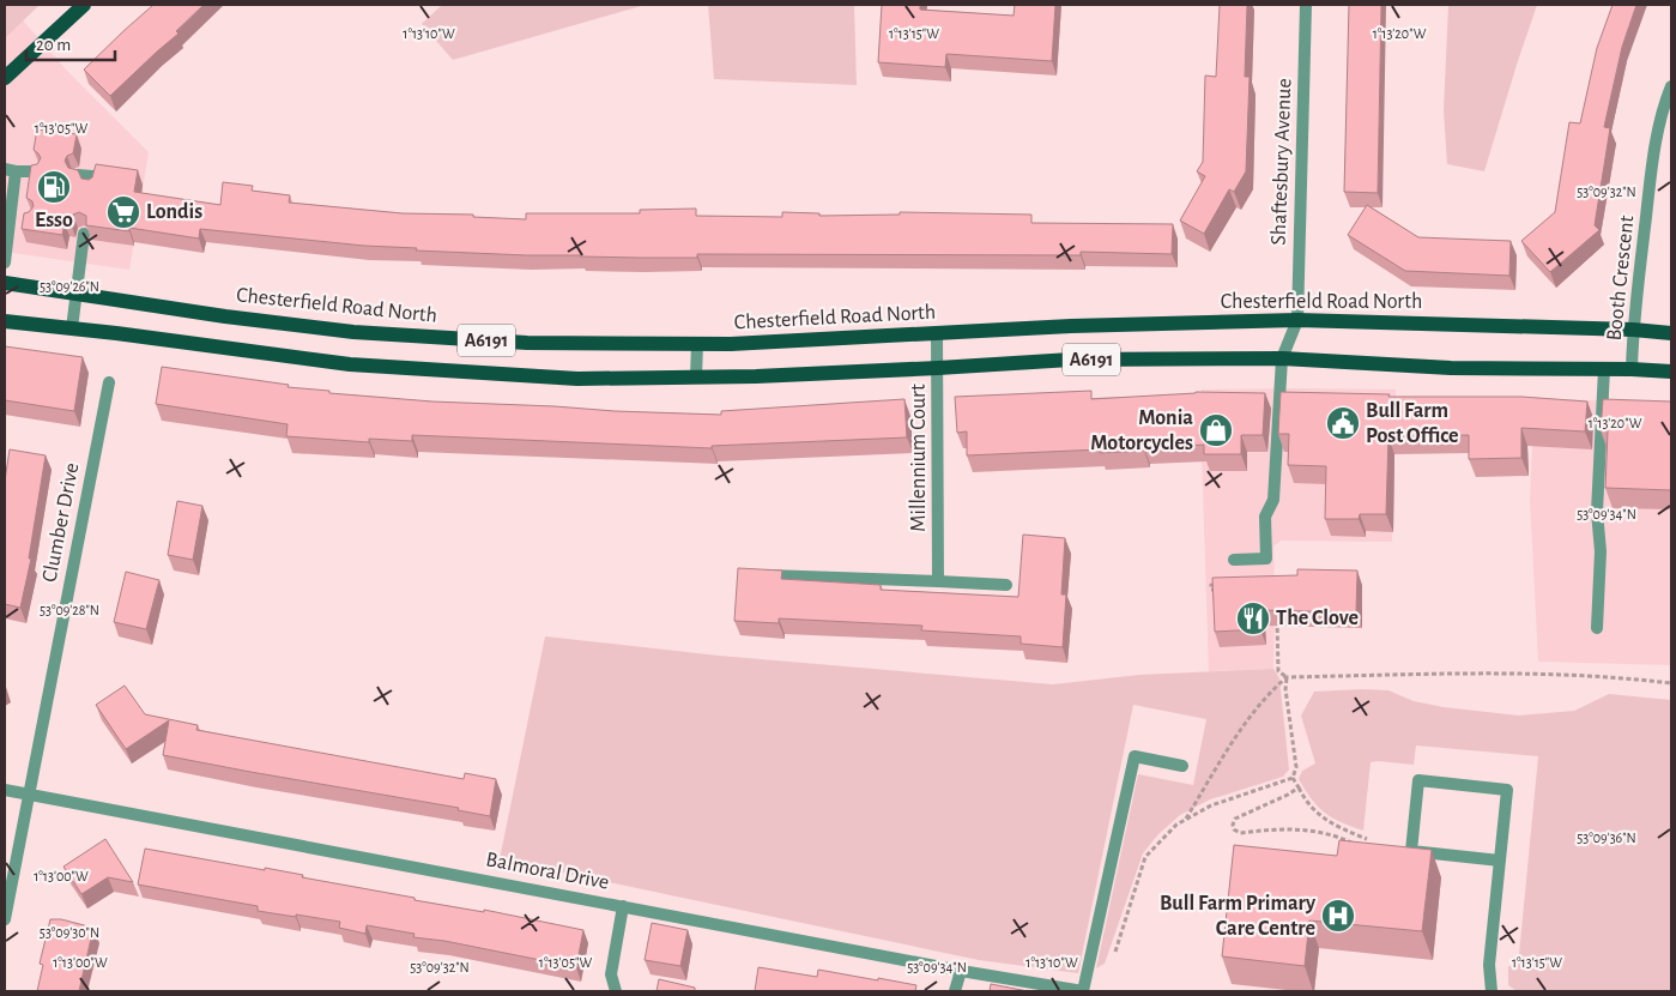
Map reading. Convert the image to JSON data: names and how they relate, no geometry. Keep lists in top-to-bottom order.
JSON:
{
  "streets": {
    "main road": ["Chesterfield Road North", "A6191"],
    "street": [
      "Shaftesbury Avenue",
      "Booth Crescent",
      "Millennium Court",
      "Clumber Drive",
      "Balmoral Drive"
    ]
  },
  "crossings": [
    ["Shaftesbury Avenue", "Chesterfield Road North"],
    ["Booth Crescent", "Chesterfield Road North"],
    ["Booth Crescent", "A6191"],
    ["Chesterfield Road North", "Millennium Court"],
    ["A6191", "Millennium Court"],
    ["Clumber Drive", "Balmoral Drive"]
  ],
  "places": {
    "fuel station": ["Esso"],
    "supermarket": ["Londis"],
    "public building": ["Bull Farm Post Office"],
    "shop": ["Monia Motorcycles"],
    "restaurant": ["The Clove"],
    "hospital": ["Bull Farm Primary Care Centre"]
  },
  "scale_bar": "20 m",
  "coordinates": [
    "1°13'10\"W",
    "1°13'15\"W",
    "1°13'20\"W",
    "1°13'05\"W",
    "53°09'32\"N",
    "53°09'26\"N",
    "53°09'34\"N",
    "53°09'28\"N",
    "53°09'36\"N",
    "1°13'00\"W",
    "53°09'30\"N"
  ]
}
